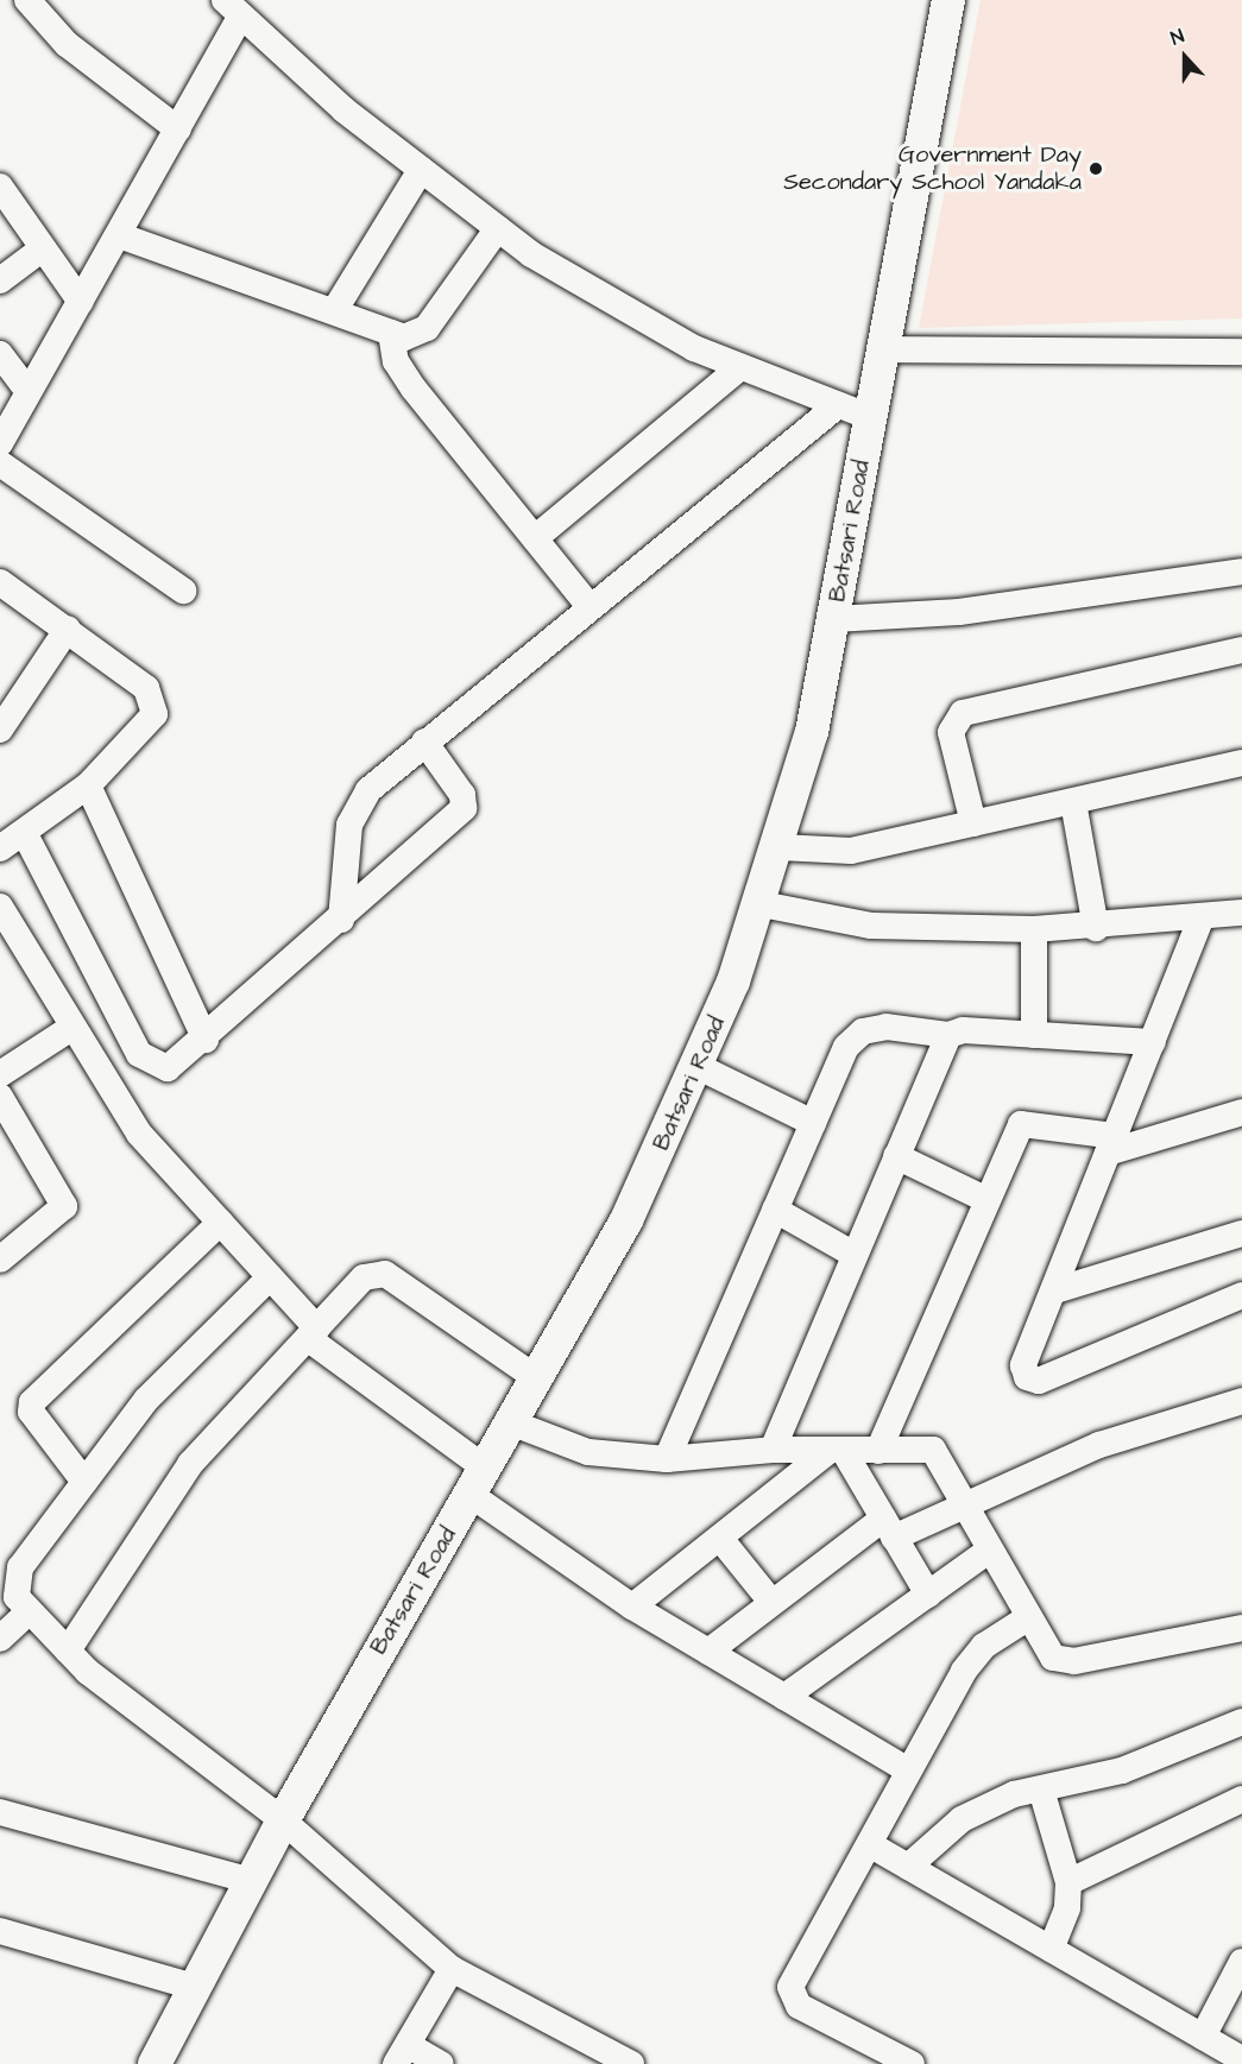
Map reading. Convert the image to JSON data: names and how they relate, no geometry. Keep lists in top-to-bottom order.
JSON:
{
  "streets": {
    "main road": ["Batsari Road"]
  },
  "places": ["Government Day Secondary School Yandaka"],
  "north": "top"
}
